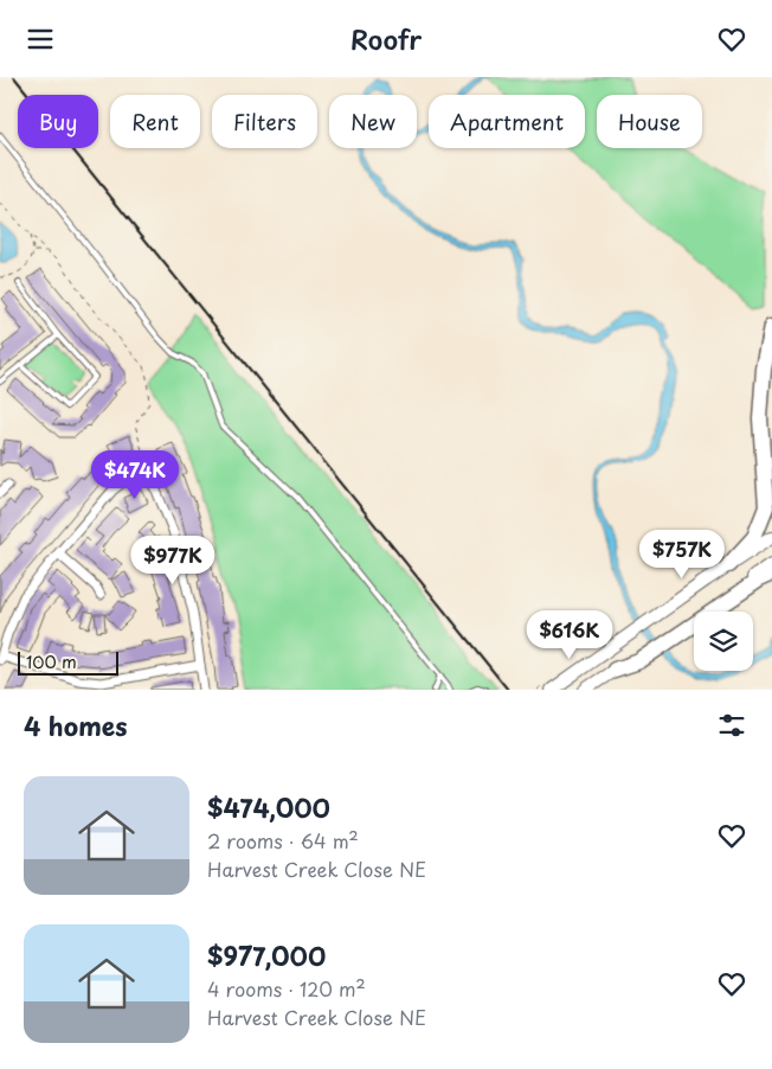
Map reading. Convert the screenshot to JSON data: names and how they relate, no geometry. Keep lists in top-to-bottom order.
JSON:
{
  "scale_bar": "100 m",
  "page": {
    "header": "Roofr",
    "chip": [
      "Buy",
      "Rent",
      "Filters",
      "New",
      "Apartment",
      "House"
    ],
    "price": [
      "$474K",
      "$757K",
      "$977K",
      "$616K"
    ],
    "scale": "100 m",
    "heading": "4 homes",
    "list": [
      {
        "name": "$474,000",
        "note": "2 rooms · 64 m² · Harvest Creek Close NE"
      },
      {
        "name": "$977,000",
        "note": "4 rooms · 120 m² · Harvest Creek Close NE"
      }
    ]
  }
}
